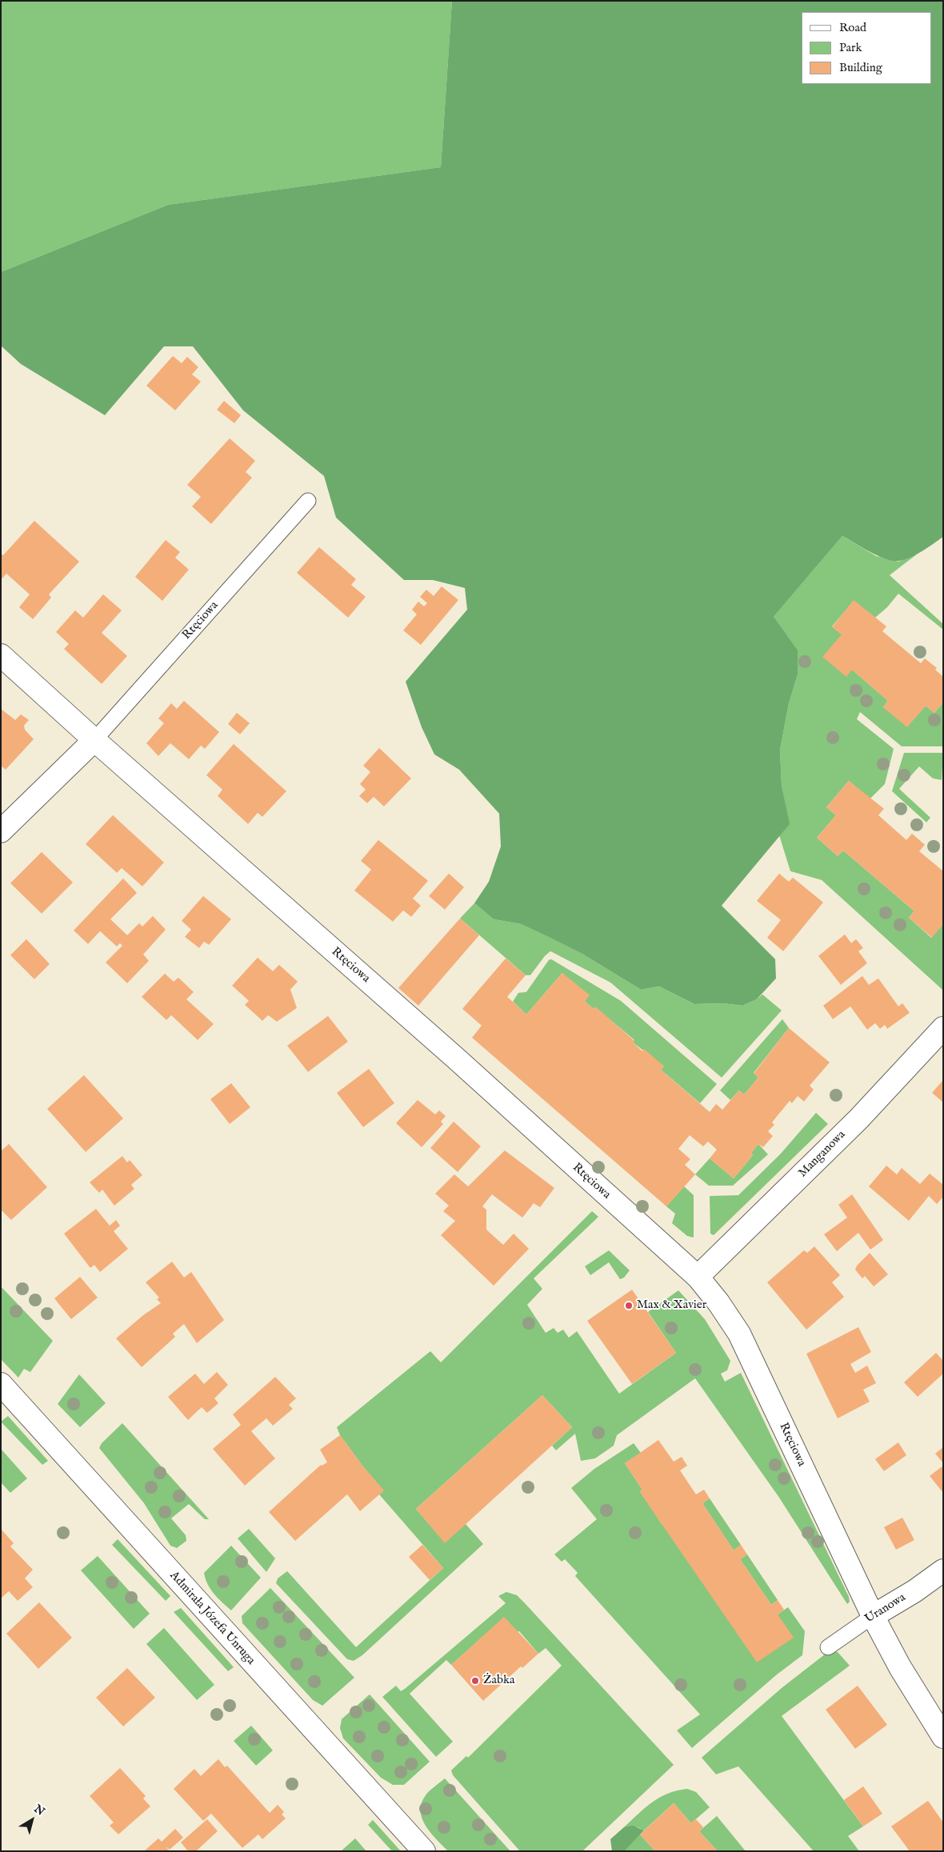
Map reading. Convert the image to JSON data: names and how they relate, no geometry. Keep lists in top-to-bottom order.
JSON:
{
  "streets": {
    "street": [
      "Rtęciowa",
      "Manganowa",
      "Uranowa",
      "Admirała Józefa Unruga"
    ]
  },
  "crossings": [
    ["Rtęciowa", "Manganowa"],
    ["Rtęciowa", "Uranowa"]
  ],
  "places": ["Max & Xavier", "Żabka"],
  "legend": ["Road", "Park", "Building"],
  "north": "top right"
}
